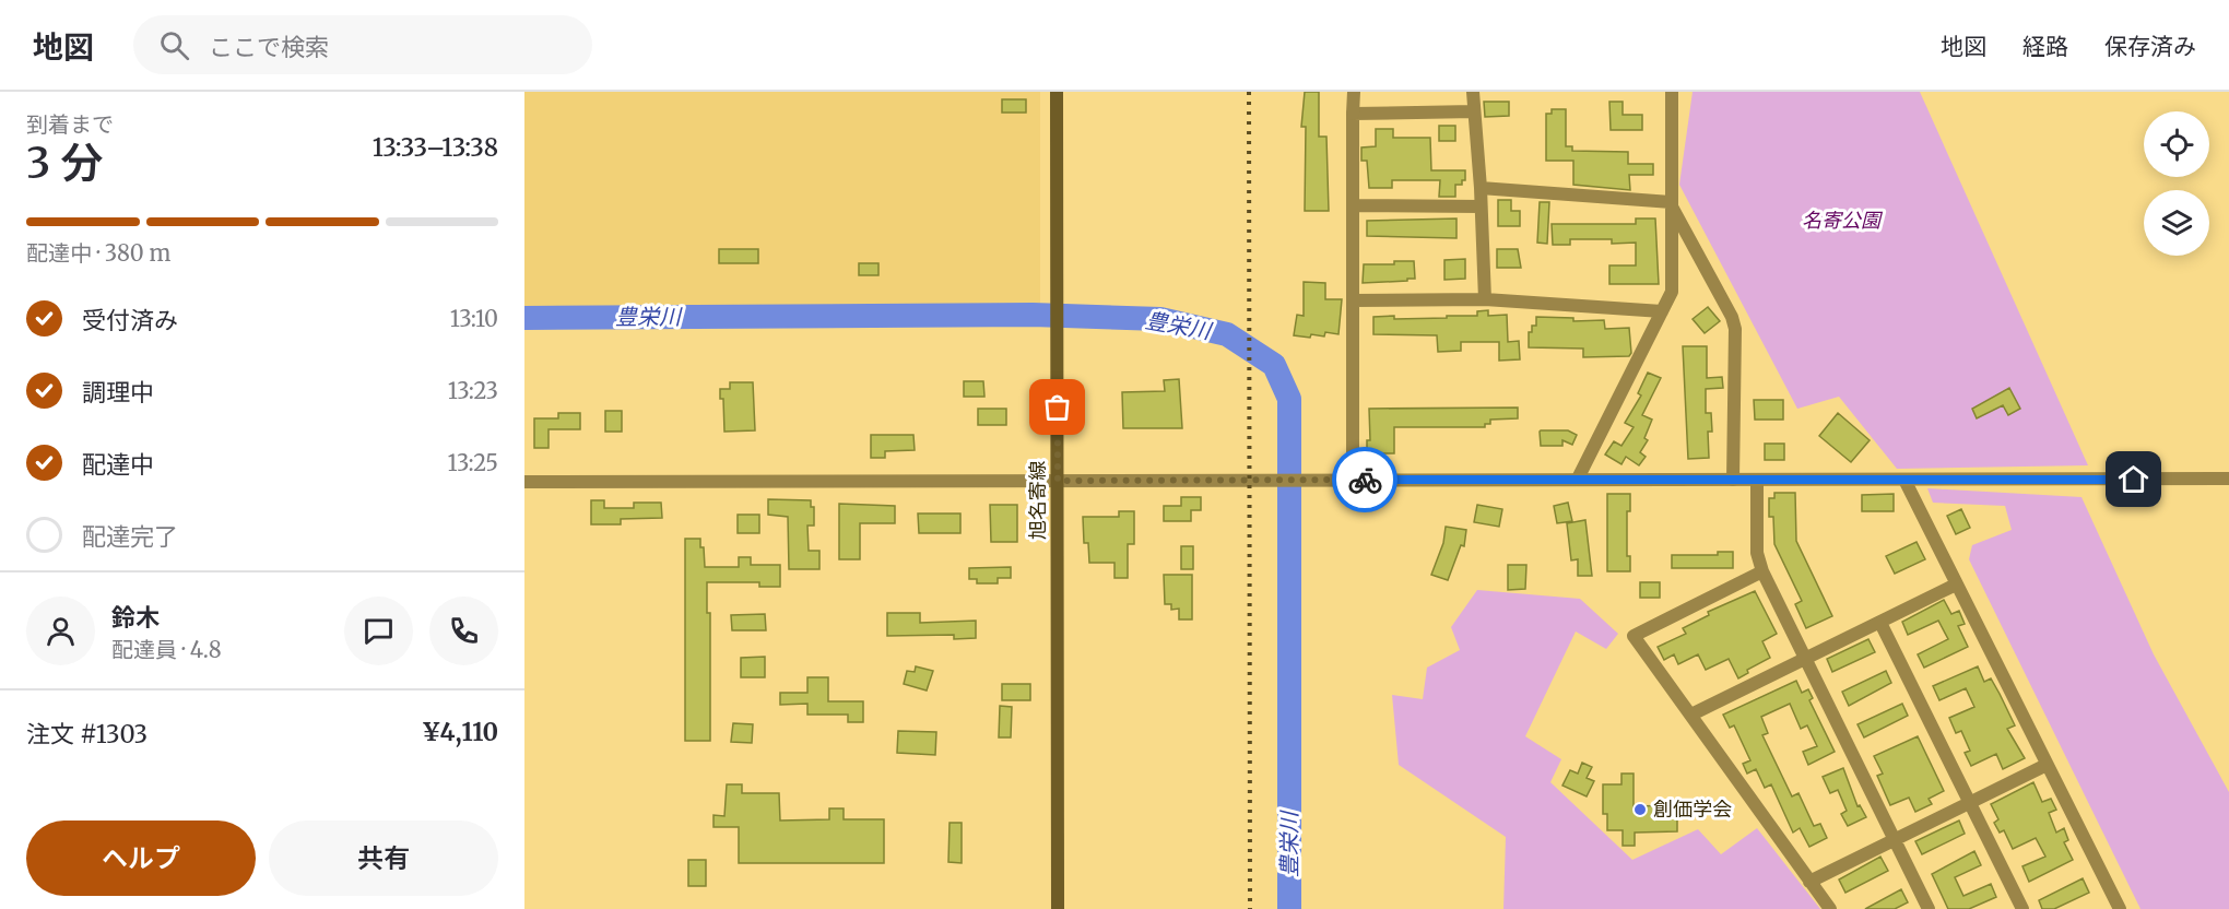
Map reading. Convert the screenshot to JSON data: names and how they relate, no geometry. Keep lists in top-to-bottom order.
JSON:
{
  "streets": {
    "main road": ["旭名寄線"]
  },
  "water": ["豊栄川"],
  "parks": ["名寄公園"],
  "places": ["創価学会"],
  "page": {
    "header": "地図",
    "search": "ここで検索",
    "nav": ["地図", "経路", "保存済み"],
    "heading": ["3 分", "到着まで", "13:33–13:38"],
    "panel": [
      "鈴木",
      "配達員 · 4.8",
      "注文 #1303",
      "¥4,110"
    ],
    "bar": "配達中 · 380 m",
    "list": [
      ["受付済み", "13:10"],
      ["調理中", "13:23"],
      ["配達中", "13:25"],
      "配達完了"
    ],
    "buttons": ["ヘルプ", "共有"]
  }
}
